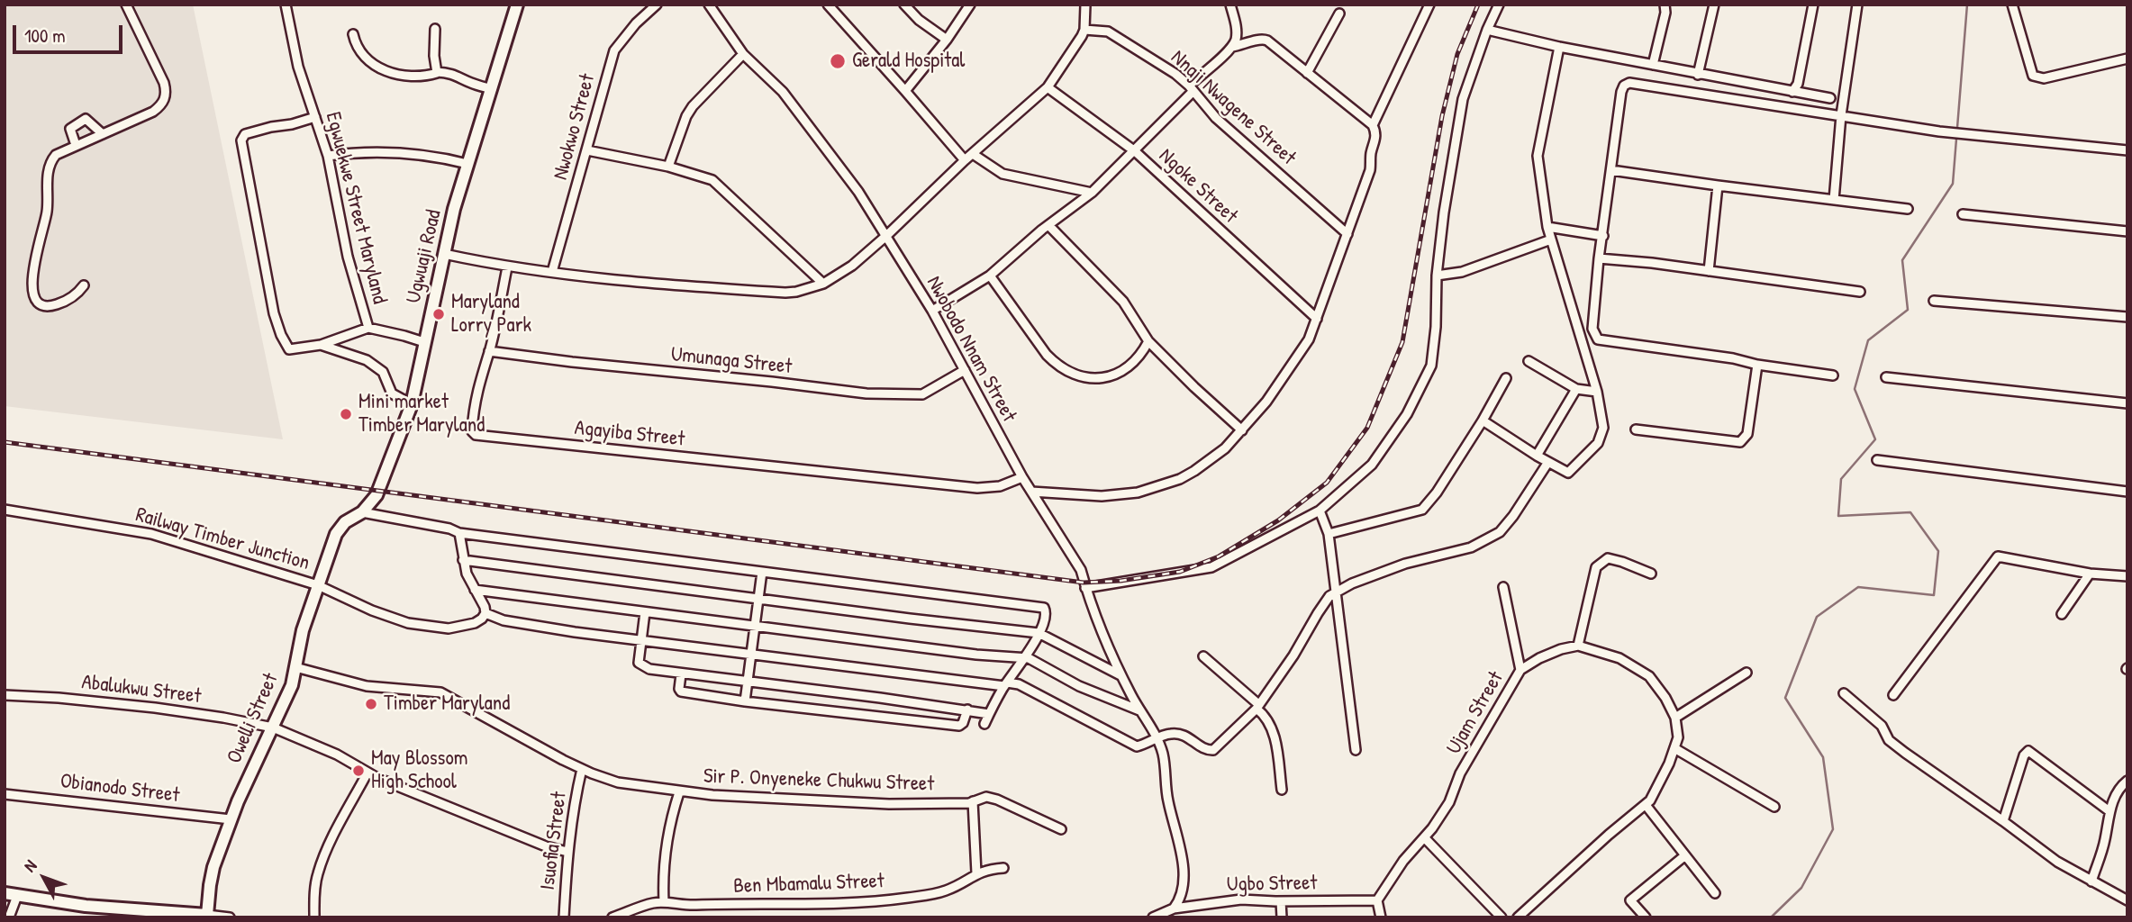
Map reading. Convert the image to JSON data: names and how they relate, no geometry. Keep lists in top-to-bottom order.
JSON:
{
  "streets": {
    "street": [
      "Nnaji Nwagene Street",
      "Nwokwo Street",
      "Ngoke Street",
      "Egwuekwe Street Maryland",
      "Ugwuaji Road",
      "Nwobodo Nnam Street",
      "Umunaga Street",
      "Agayiba Street",
      "Railway Timber Junction",
      "Abalukwu Street",
      "Ujam Street",
      "Owelli Street",
      "Sir P. Onyeneke Chukwu Street",
      "Obianodo Street",
      "Isuofia Street",
      "Ben Mbamalu Street",
      "Ugbo Street"
    ]
  },
  "crossings": [
    ["Egwuekwe Street Maryland", "Ugwuaji Road"],
    ["Ugwuaji Road", "Owelli Street"],
    ["Nwobodo Nnam Street", "Umunaga Street"],
    ["Nwobodo Nnam Street", "Agayiba Street"],
    ["Nwobodo Nnam Street", "Ugbo Street"],
    ["Umunaga Street", "Agayiba Street"],
    ["Railway Timber Junction", "Owelli Street"],
    ["Abalukwu Street", "Owelli Street"],
    ["Abalukwu Street", "Isuofia Street"],
    ["Ujam Street", "Ugbo Street"],
    ["Owelli Street", "Obianodo Street"],
    ["Sir P. Onyeneke Chukwu Street", "Ben Mbamalu Street"]
  ],
  "places": [
    "Gerald Hospital",
    "Maryland Lorry Park",
    "Mini market Timber Maryland",
    "Timber Maryland",
    "May Blossom High School"
  ],
  "scale_bar": "100 m",
  "north": "top left"
}
